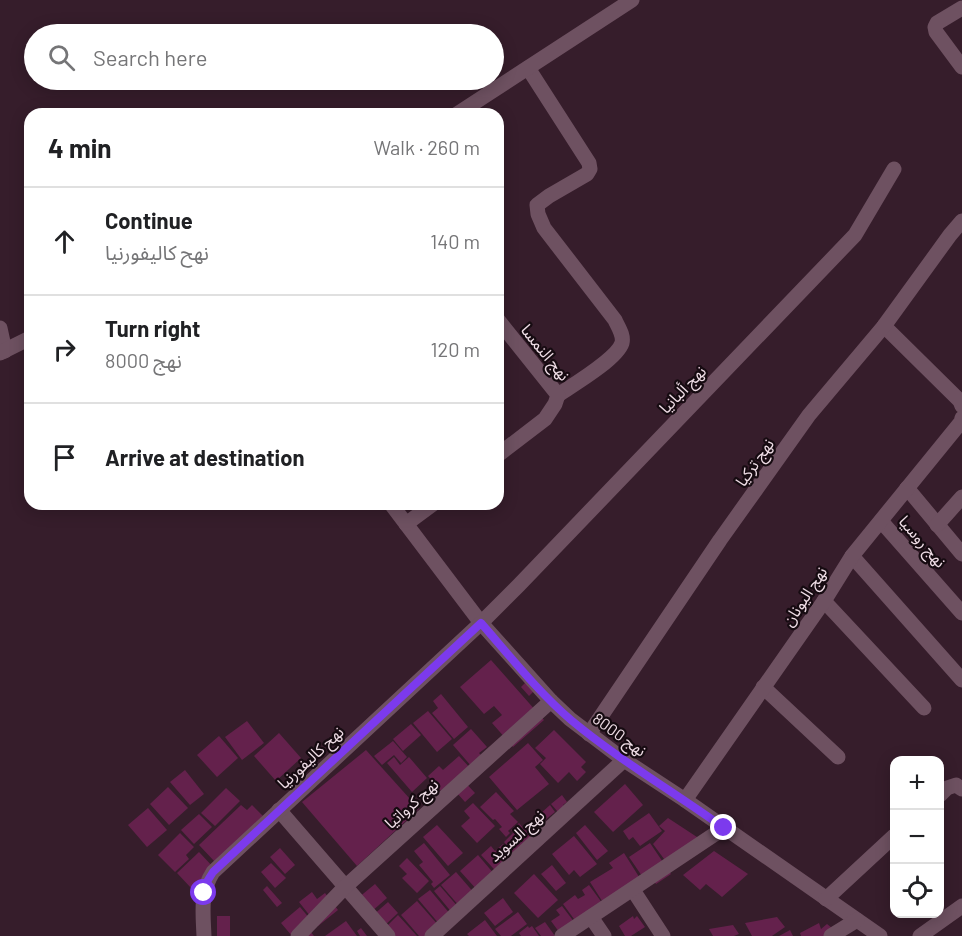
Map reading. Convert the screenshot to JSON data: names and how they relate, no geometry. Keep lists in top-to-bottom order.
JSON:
{
  "streets": {
    "street": [
      "نهج النمسا",
      "نهج ألبانيا",
      "نهج تركيا",
      "نهج روسيا",
      "نهج اليونان",
      "نهج 8000",
      "نهح كاليفورنيا",
      "نهج كرواتيا",
      "نهج السويد"
    ]
  },
  "crossings": [
    ["نهج ألبانيا", "نهج 8000"],
    ["نهج ألبانيا", "نهح كاليفورنيا"],
    ["نهج تركيا", "نهج 8000"],
    ["نهج روسيا", "نهج اليونان"],
    ["نهج اليونان", "نهج 8000"],
    ["نهج 8000", "نهح كاليفورنيا"],
    ["نهج 8000", "نهج كرواتيا"],
    ["نهج 8000", "نهج السويد"]
  ],
  "page": {
    "search": "Search here",
    "heading": ["4 min", "Walk · 260 m"],
    "list": [
      ["Continue", "نهح كاليفورنيا", "140 m"],
      ["Turn right", "نهج 8000", "120 m"],
      "Arrive at destination"
    ],
    "map_buttons": ["+", "−"]
  }
}
